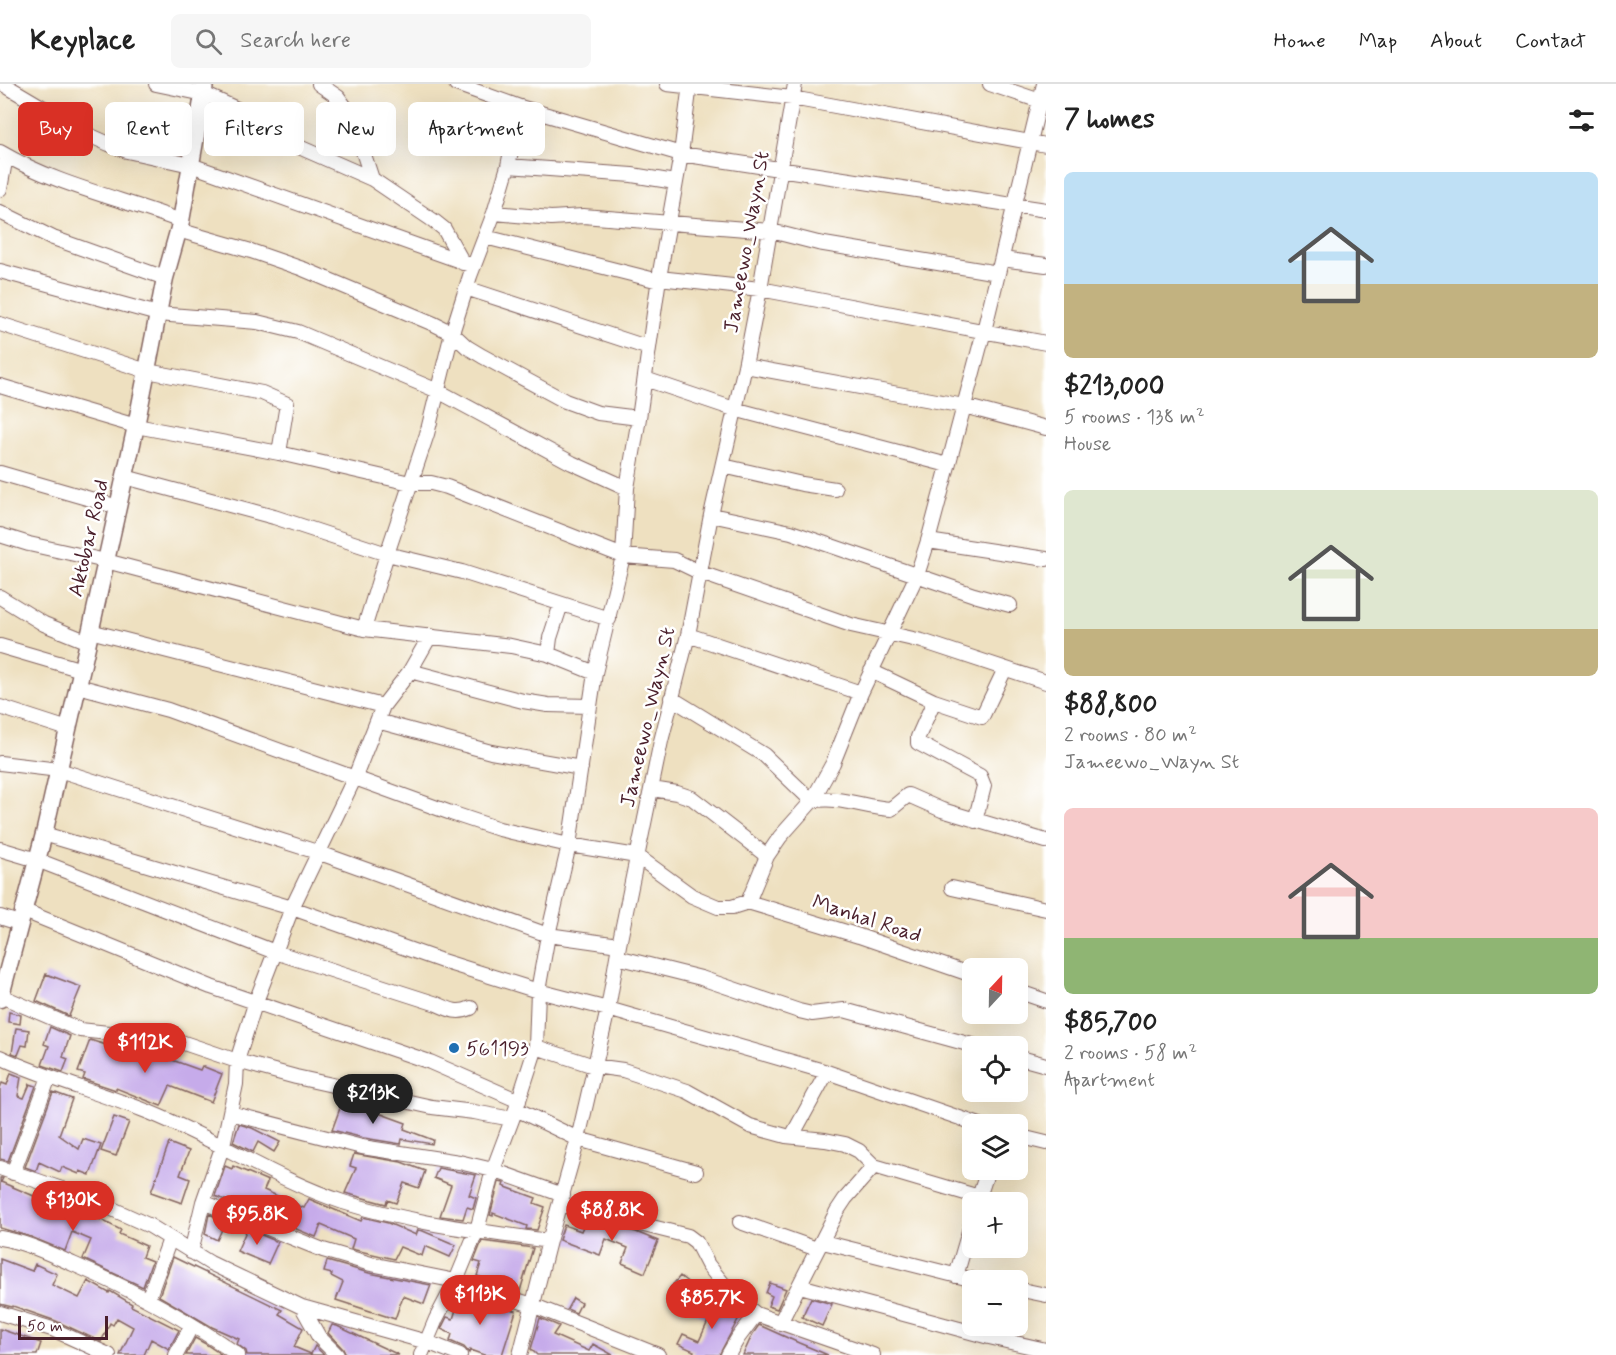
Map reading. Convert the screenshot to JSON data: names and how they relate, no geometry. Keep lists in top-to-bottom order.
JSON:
{
  "streets": {
    "street": ["Jameewo_Wayn St", "Aktobar Road", "Manhal Road"]
  },
  "places": ["561193"],
  "scale_bar": "50 m",
  "north": "top",
  "page": {
    "header": "Keyplace",
    "search": "Search here",
    "nav": [
      "Home",
      "Map",
      "About",
      "Contact"
    ],
    "heading": "7 homes",
    "chip": [
      "Buy",
      "Rent",
      "Filters",
      "New",
      "Apartment"
    ],
    "list": [
      {
        "name": "$213,000",
        "note": "5 rooms · 138 m² · House"
      },
      {
        "name": "$88,800",
        "note": "2 rooms · 80 m² · Jameewo_Wayn St"
      },
      {
        "name": "$85,700",
        "note": "2 rooms · 58 m² · Apartment"
      }
    ],
    "map_buttons": ["+", "−"],
    "price": [
      "$112K",
      "$213K",
      "$130K",
      "$88.8K",
      "$95.8K",
      "$113K",
      "$85.7K"
    ],
    "scale": "50 m"
  }
}
